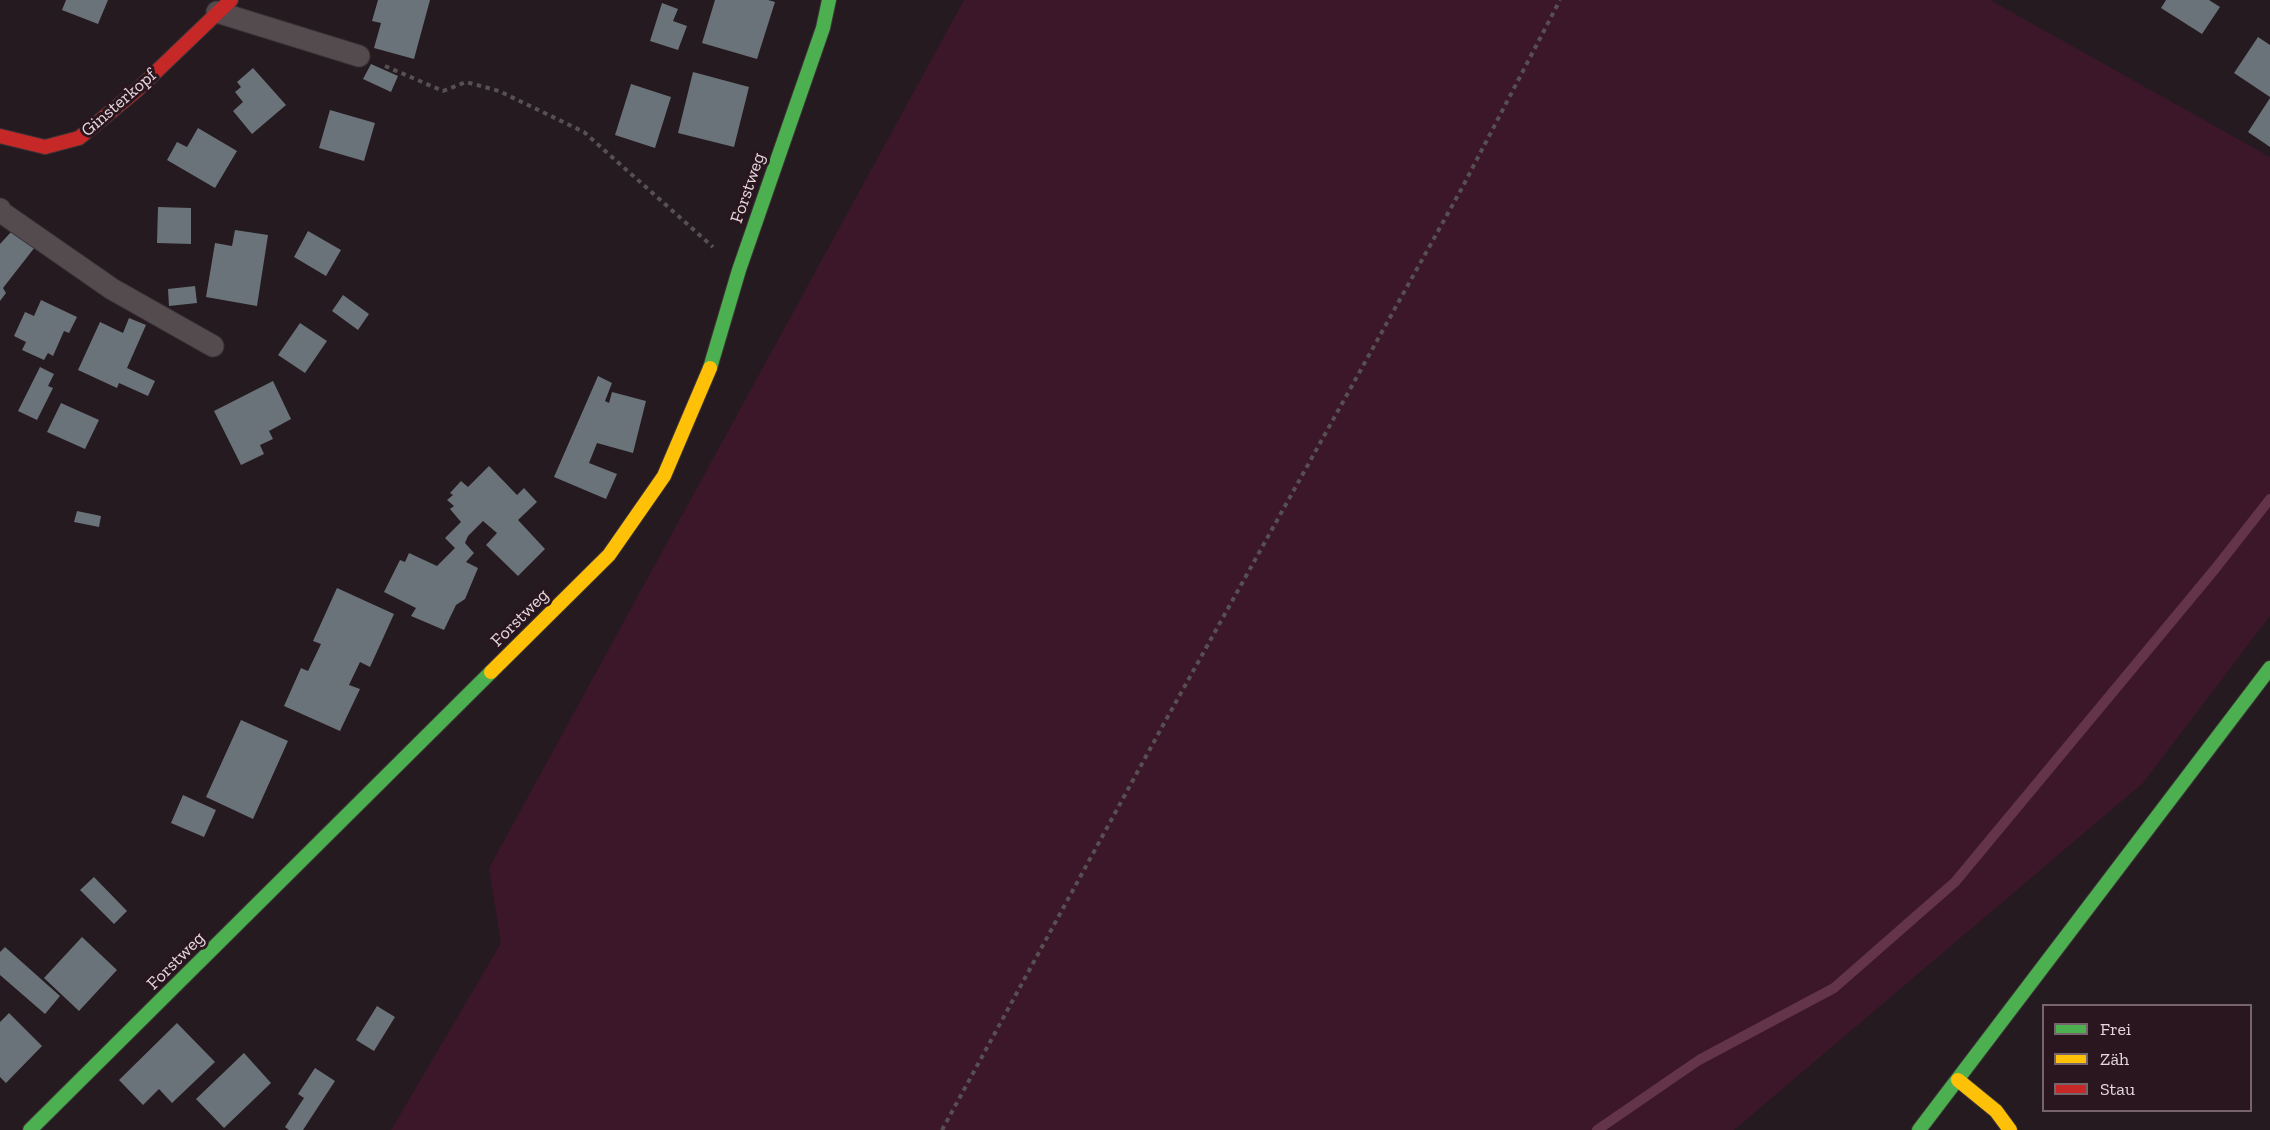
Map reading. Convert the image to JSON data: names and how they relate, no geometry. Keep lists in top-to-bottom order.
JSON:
{
  "streets": {
    "street": ["Ginsterkopf", "Forstweg"]
  },
  "legend": ["Frei", "Zäh", "Stau"]
}
